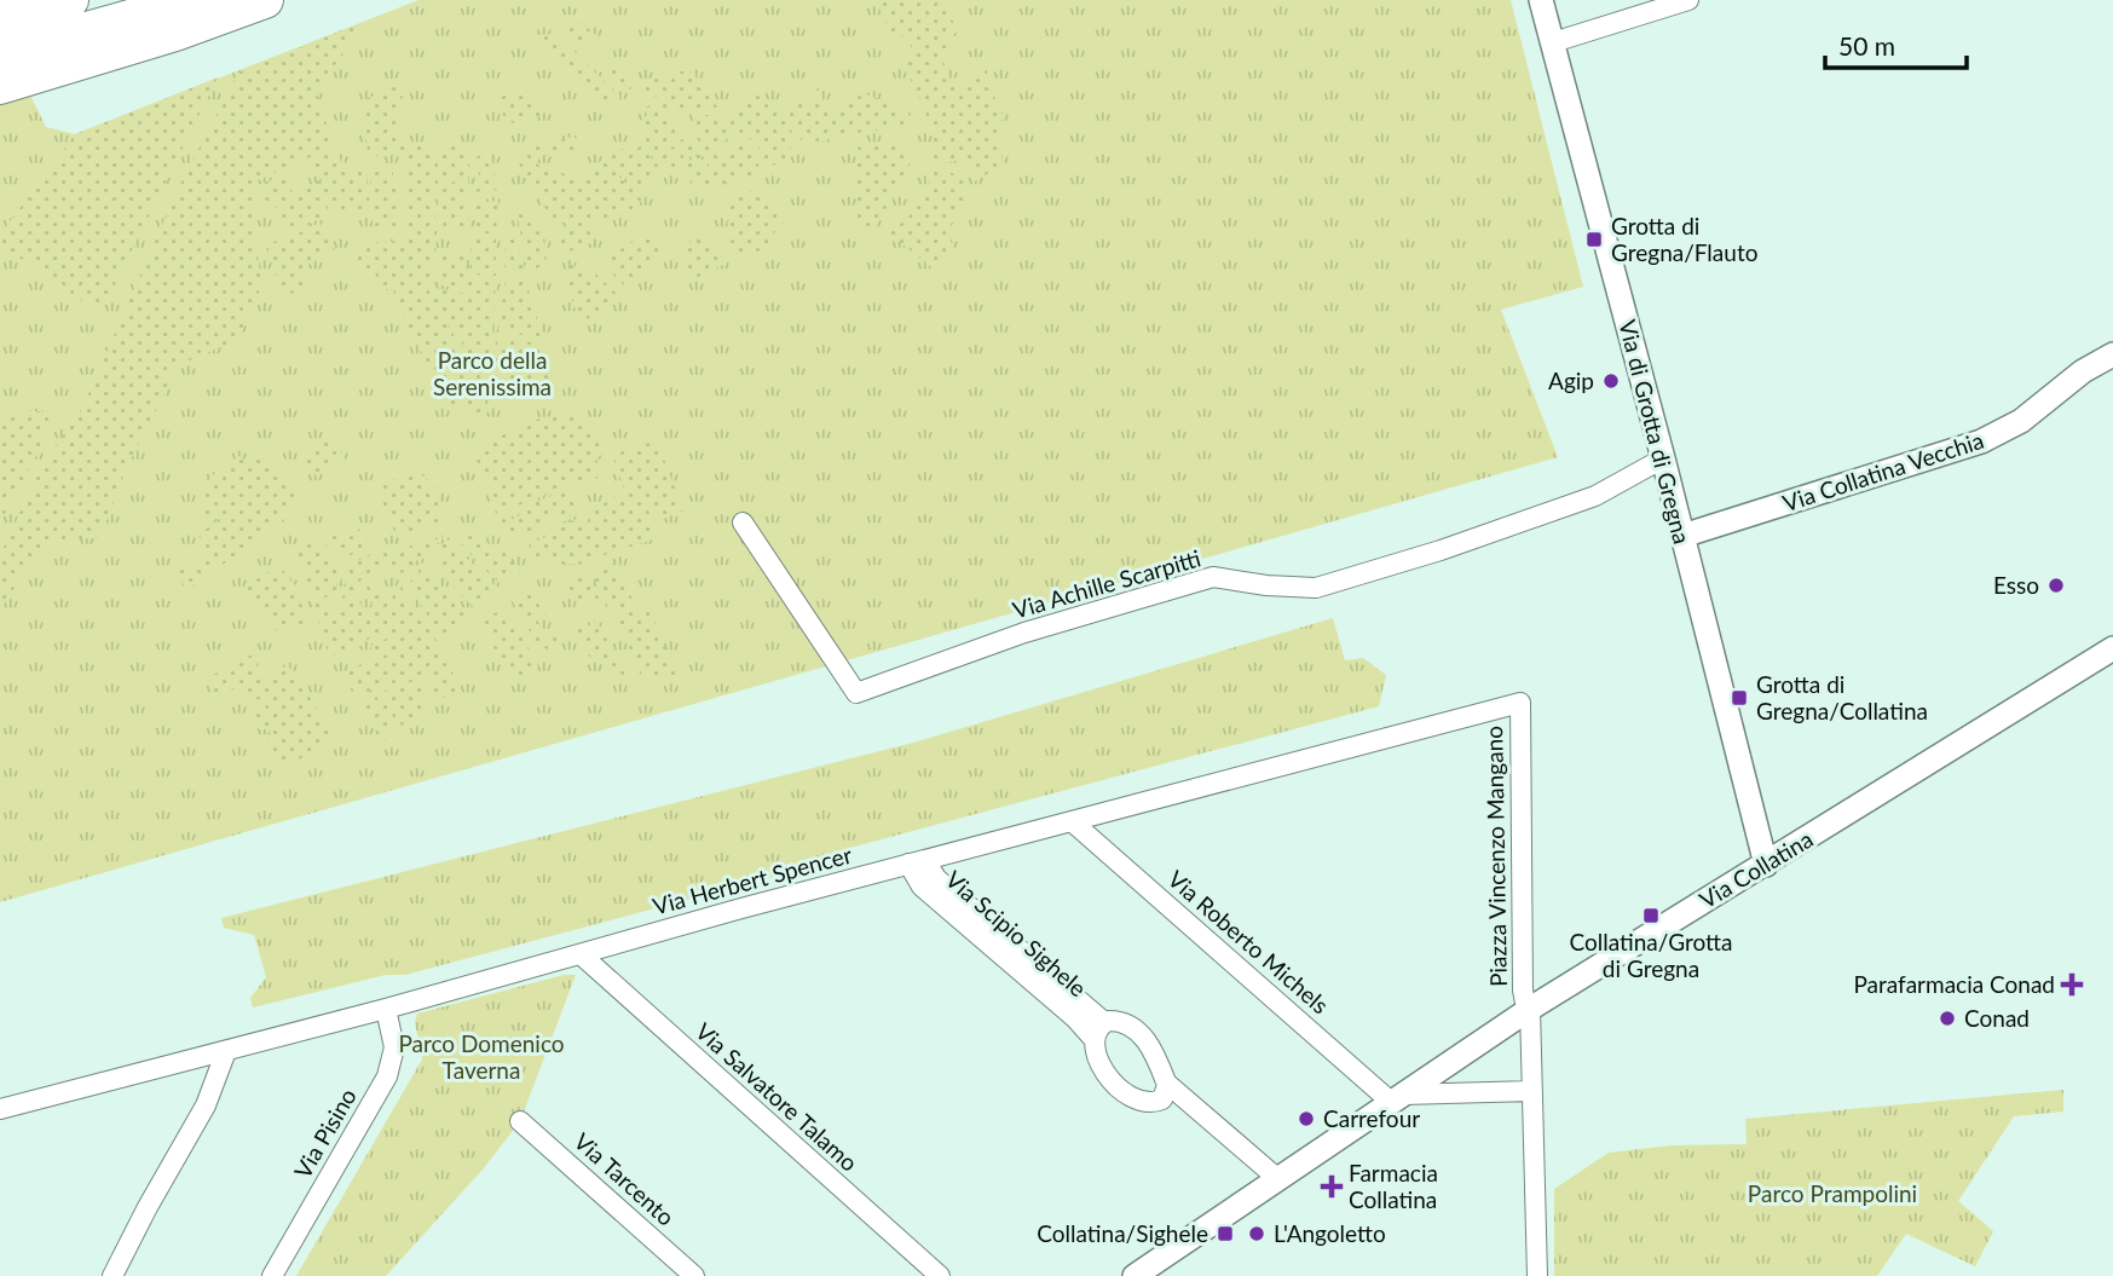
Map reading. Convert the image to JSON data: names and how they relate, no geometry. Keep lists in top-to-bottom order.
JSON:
{
  "streets": {
    "street": [
      "Via di Grotta di Gregna",
      "Via Collatina Vecchia",
      "Via Achille Scarpitti",
      "Piazza Vincenzo Mangano",
      "Via Collatina",
      "Via Herbert Spencer",
      "Via Scipio Sighele",
      "Via Roberto Michels",
      "Via Salvatore Talamo",
      "Via Pisino",
      "Via Tarcento"
    ]
  },
  "crossings": [
    ["Via di Grotta di Gregna", "Via Collatina Vecchia"],
    ["Via di Grotta di Gregna", "Via Achille Scarpitti"],
    ["Via di Grotta di Gregna", "Via Collatina"],
    ["Piazza Vincenzo Mangano", "Via Collatina"],
    ["Piazza Vincenzo Mangano", "Via Herbert Spencer"],
    ["Via Collatina", "Via Scipio Sighele"],
    ["Via Collatina", "Via Roberto Michels"],
    ["Via Herbert Spencer", "Via Scipio Sighele"],
    ["Via Herbert Spencer", "Via Roberto Michels"],
    ["Via Herbert Spencer", "Via Salvatore Talamo"],
    ["Via Herbert Spencer", "Via Pisino"]
  ],
  "parks": ["Parco della Serenissima", "Parco Domenico Taverna", "Parco Prampolini"],
  "places": {
    "transit": [
      "Grotta di Gregna/Flauto",
      "Grotta di Gregna/Collatina",
      "Collatina/Grotta di Gregna",
      "Collatina/Sighele"
    ],
    "other": [
      "Agip",
      "Esso",
      "Conad",
      "Carrefour",
      "L'Angoletto"
    ],
    "health": ["Parafarmacia Conad", "Farmacia Collatina"]
  },
  "scale_bar": "50 m"
}
